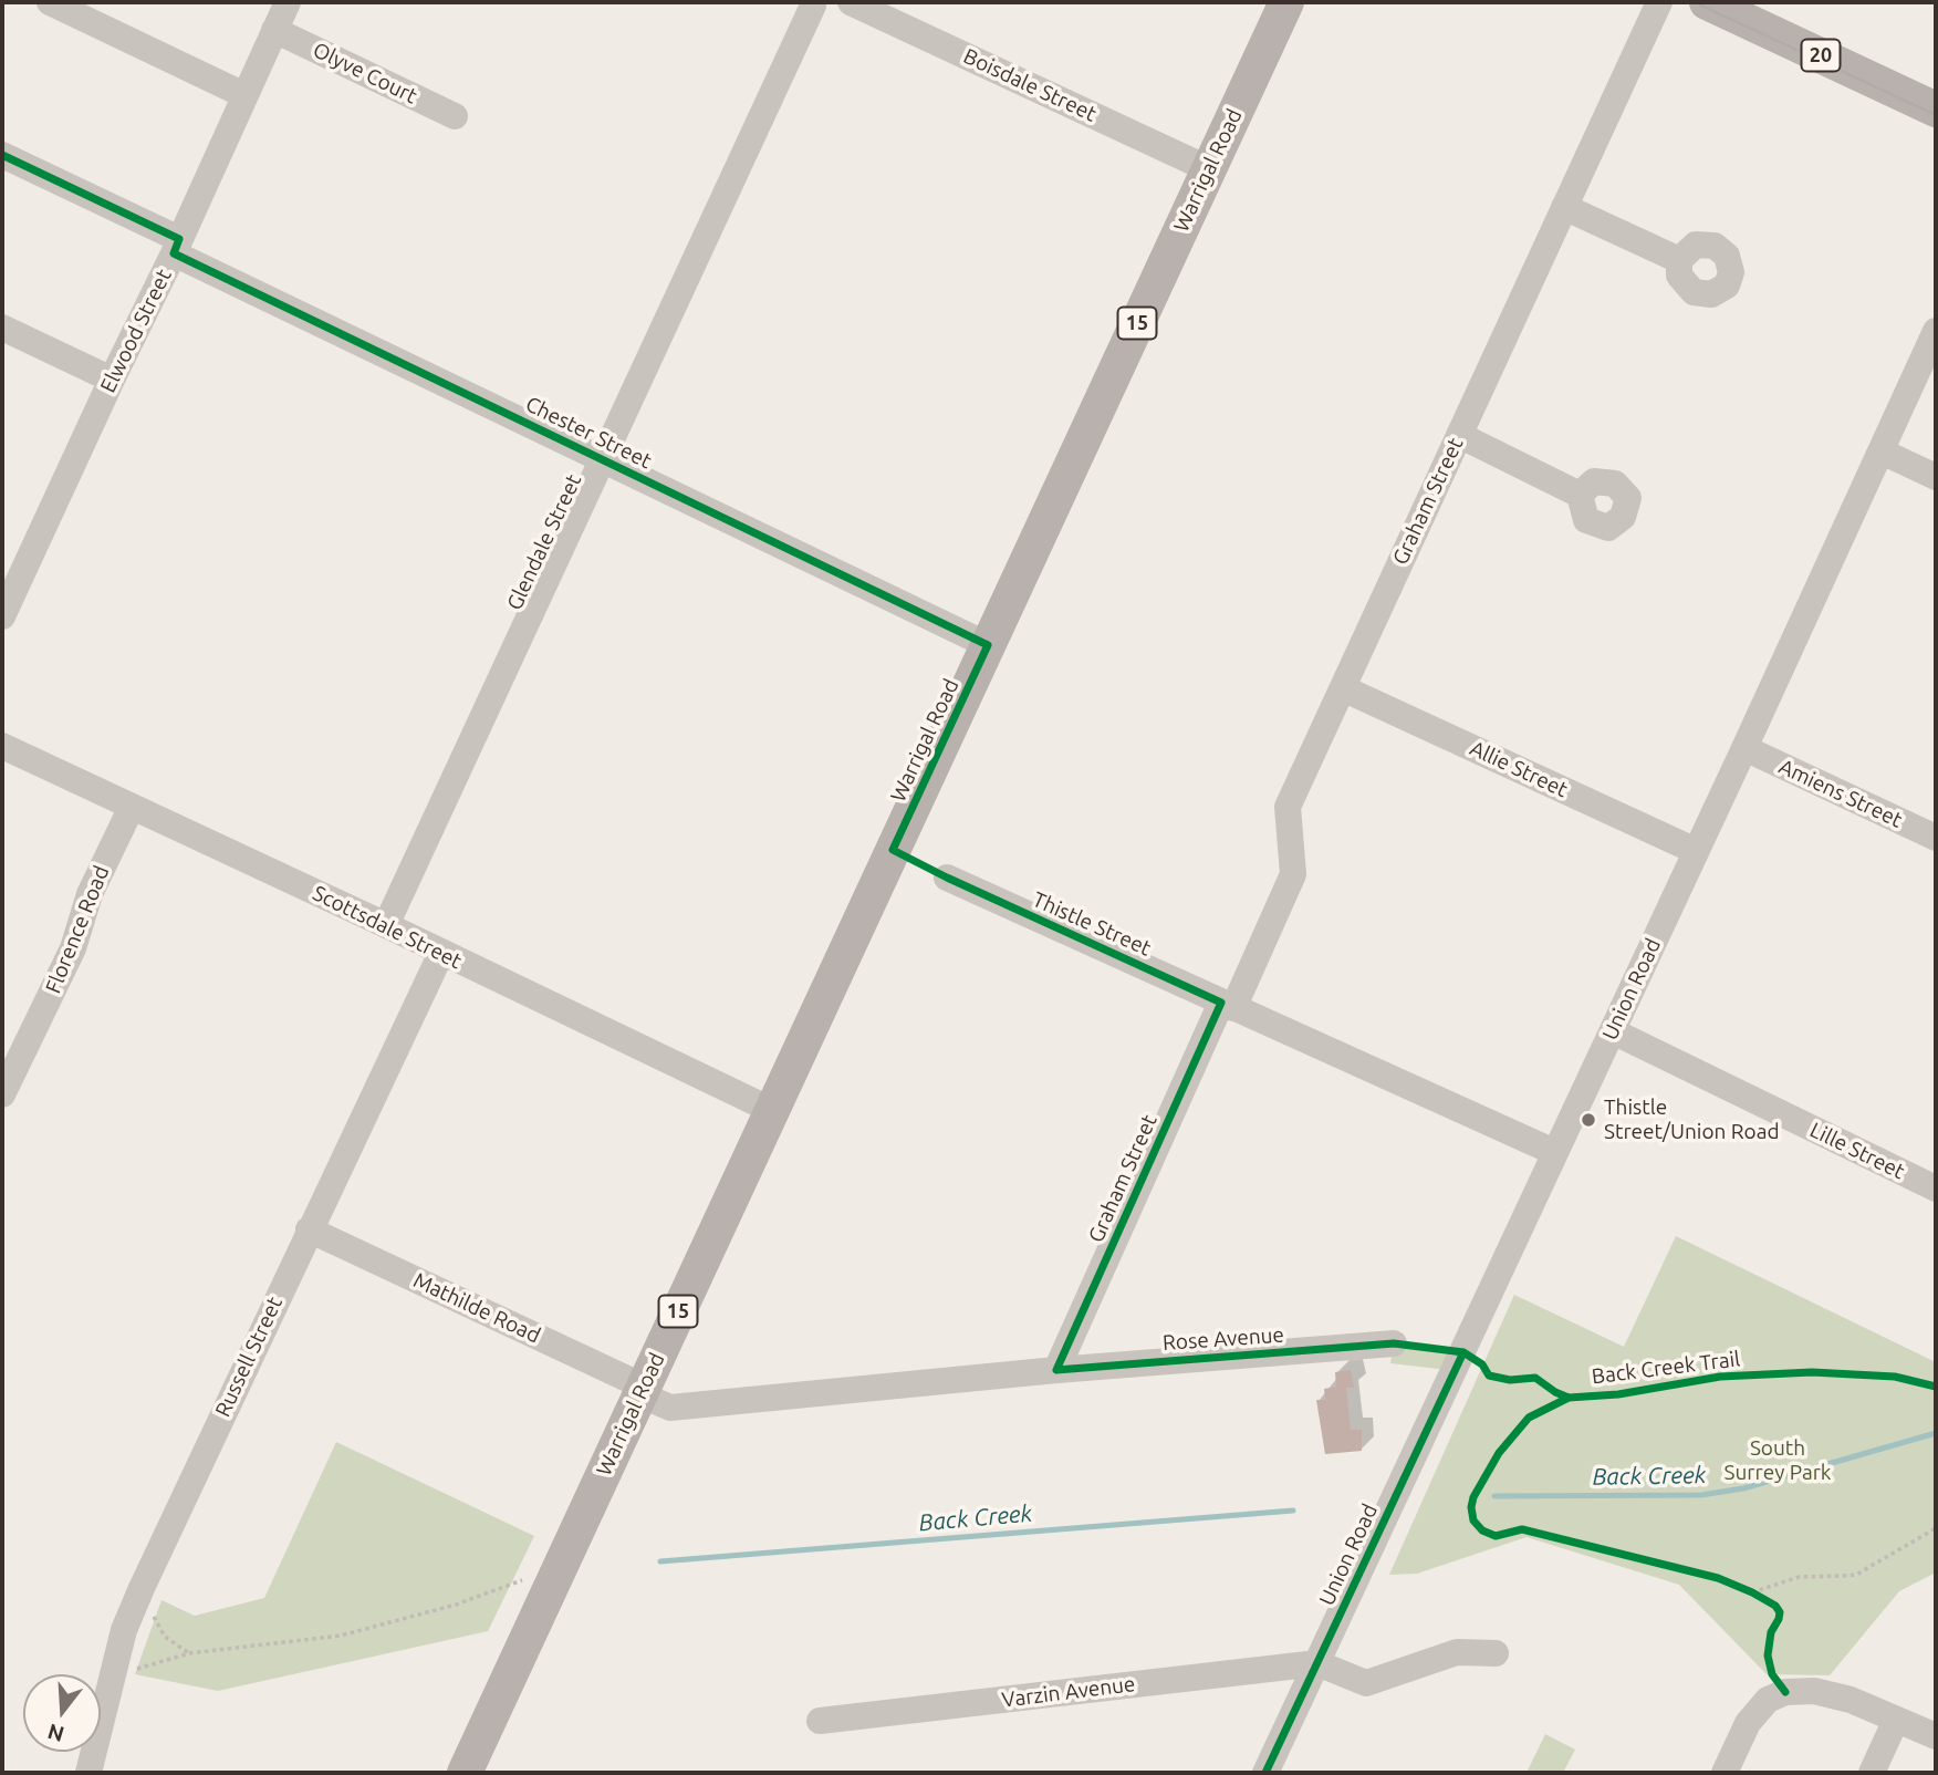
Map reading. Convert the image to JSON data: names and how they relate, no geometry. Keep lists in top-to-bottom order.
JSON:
{
  "streets": {
    "main road": ["20", "Warrigal Road", "15"],
    "street": [
      "Olyve Court",
      "Boisdale Street",
      "Elwood Street",
      "Chester Street",
      "Graham Street",
      "Glendale Street",
      "Allie Street",
      "Amiens Street",
      "Thistle Street",
      "Scottsdale Street",
      "Florence Road",
      "Union Road",
      "Lille Street",
      "Mathilde Road",
      "Rose Avenue",
      "Russell Street",
      "Varzin Avenue"
    ],
    "cycle path": ["Back Creek Trail"]
  },
  "crossings": [
    ["Olyve Court", "Elwood Street"],
    ["Boisdale Street", "Warrigal Road"],
    ["Warrigal Road", "Chester Street"],
    ["Warrigal Road", "Scottsdale Street"],
    ["Warrigal Road", "Mathilde Road"],
    ["Warrigal Road", "Rose Avenue"],
    ["Elwood Street", "Chester Street"],
    ["Chester Street", "Glendale Street"],
    ["Graham Street", "Allie Street"],
    ["Graham Street", "Thistle Street"],
    ["Graham Street", "Rose Avenue"],
    ["Glendale Street", "Scottsdale Street"],
    ["Allie Street", "Union Road"],
    ["Amiens Street", "Union Road"],
    ["Thistle Street", "Union Road"],
    ["Scottsdale Street", "Florence Road"],
    ["Scottsdale Street", "Russell Street"],
    ["Union Road", "Lille Street"],
    ["Union Road", "Varzin Avenue"],
    ["Mathilde Road", "Rose Avenue"],
    ["Mathilde Road", "Russell Street"]
  ],
  "water": ["Back Creek"],
  "parks": ["South Surrey Park"],
  "places": ["Thistle Street/Union Road"],
  "north": "bottom"
}
